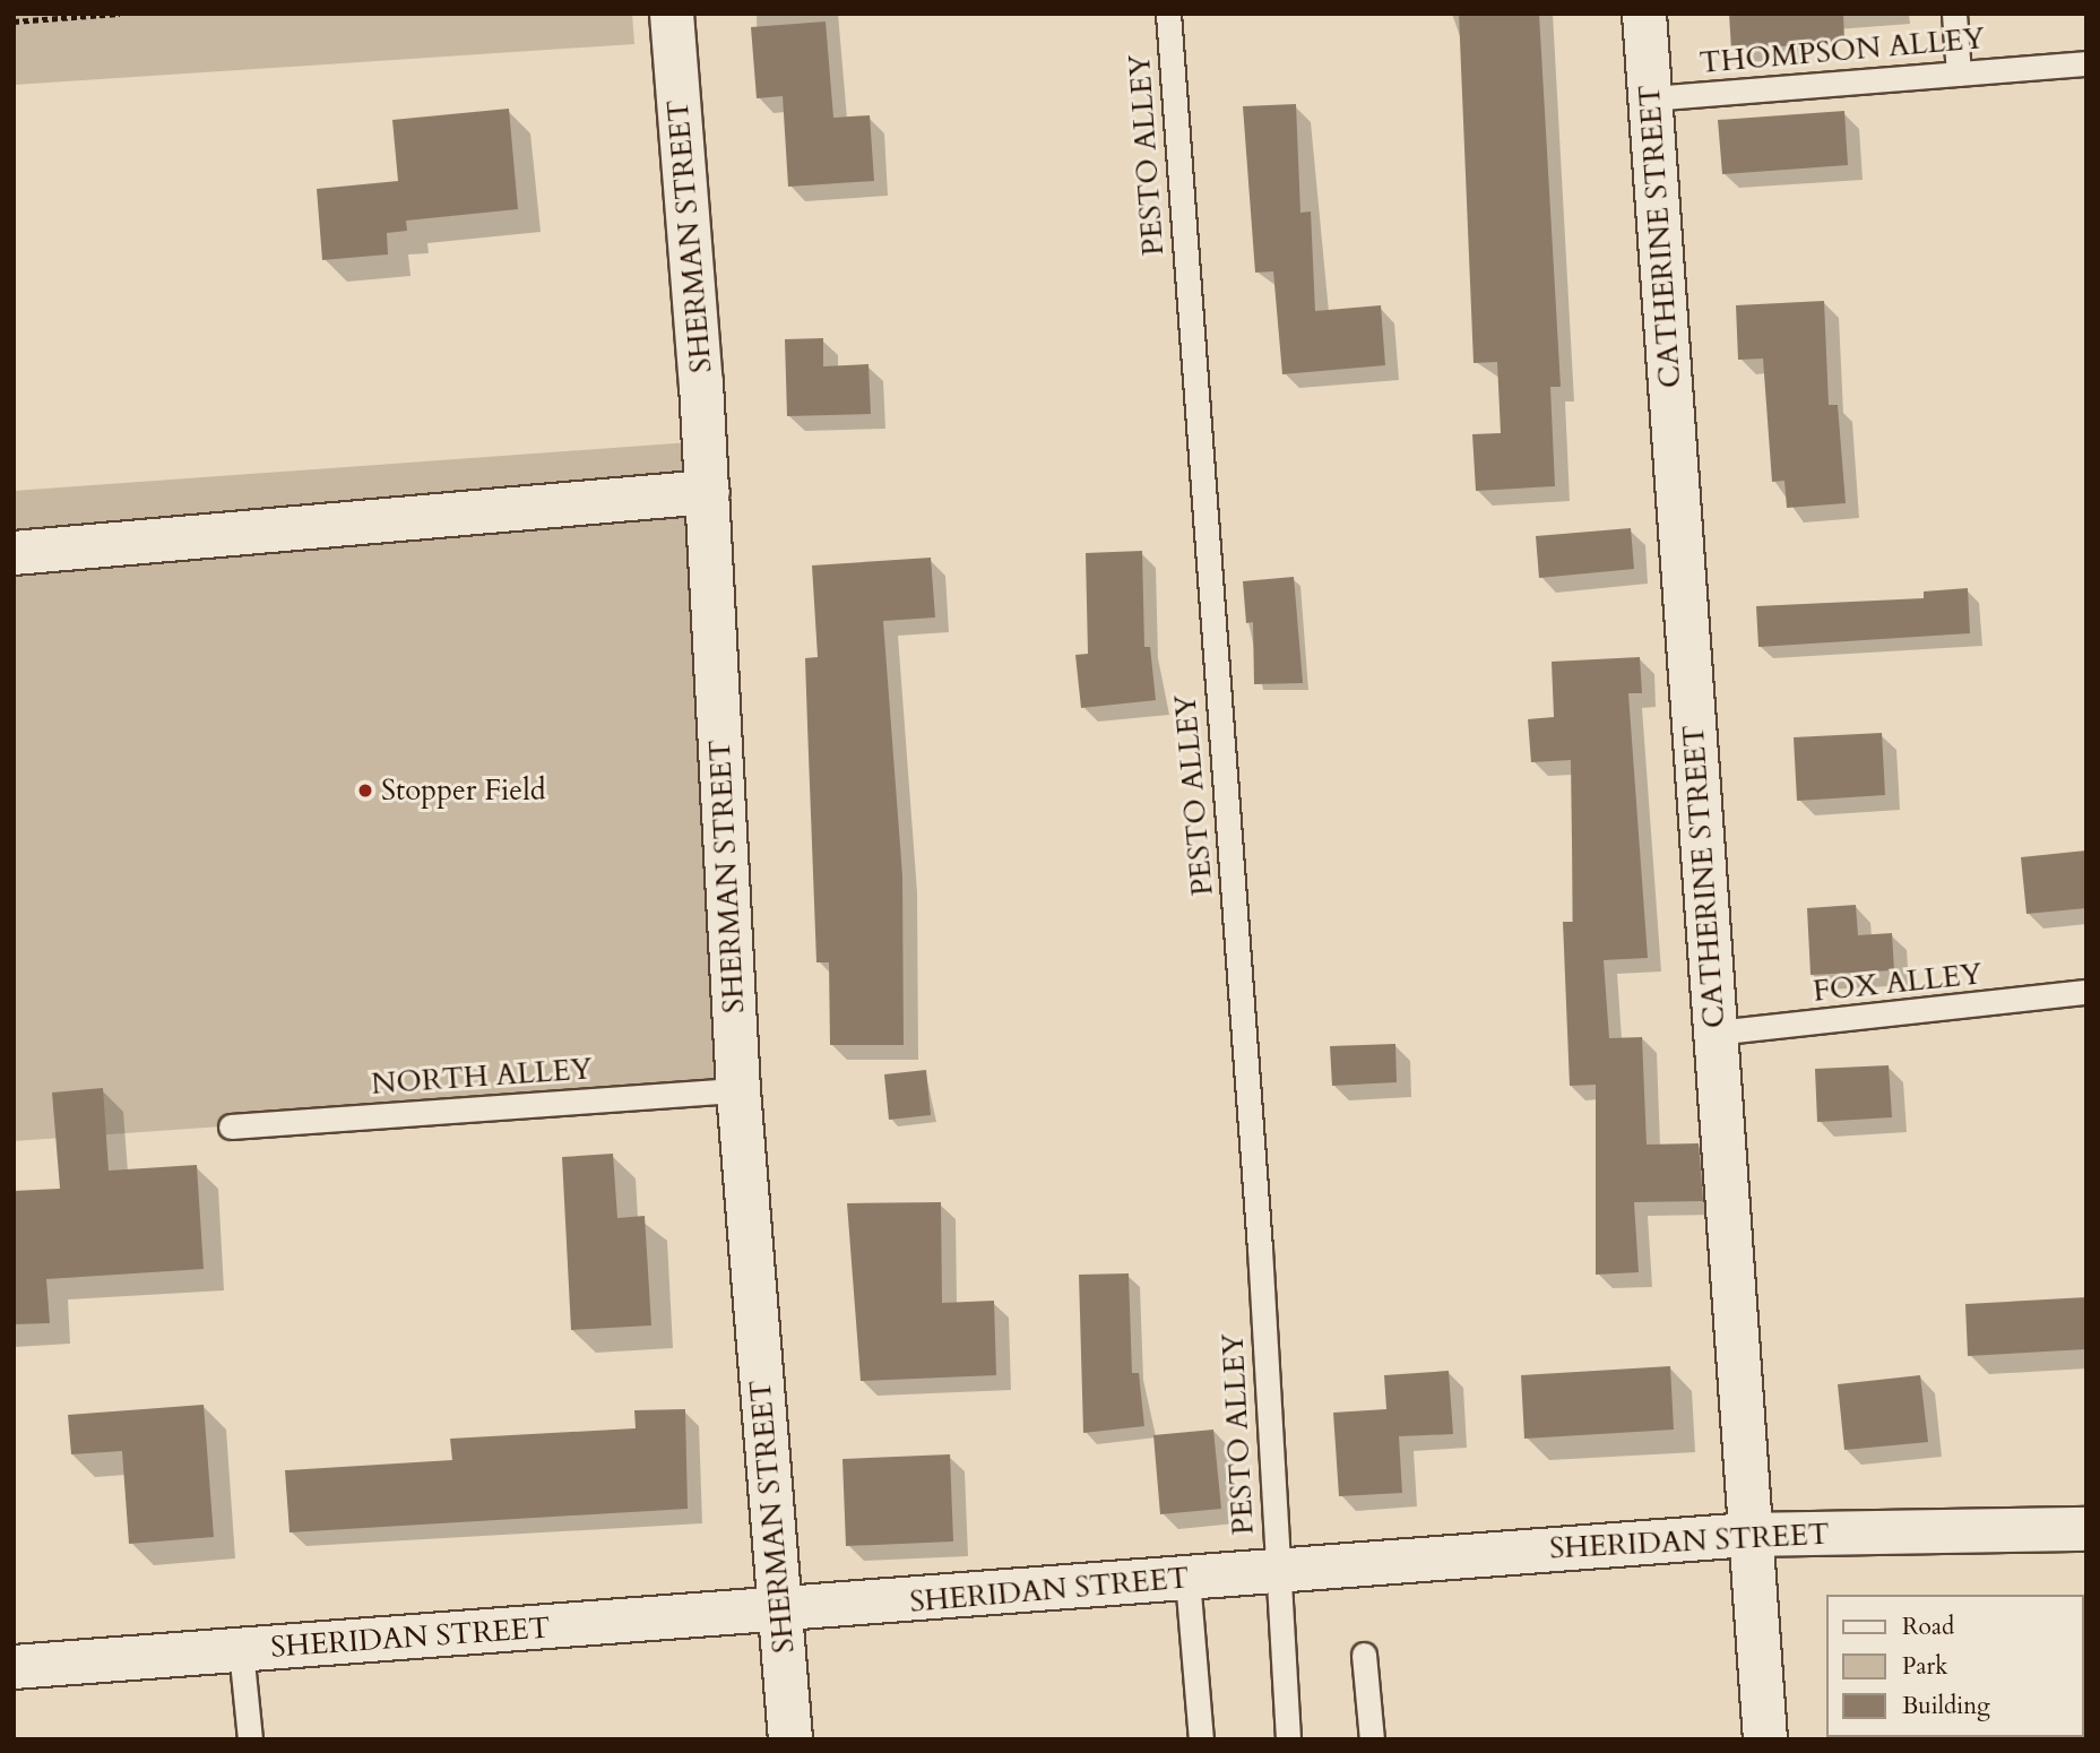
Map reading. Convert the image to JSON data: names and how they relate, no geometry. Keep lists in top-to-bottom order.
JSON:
{
  "streets": {
    "street": ["SHERMAN STREET", "CATHERINE STREET", "SHERIDAN STREET"],
    "lane": [
      "THOMPSON ALLEY",
      "PESTO ALLEY",
      "FOX ALLEY",
      "NORTH ALLEY"
    ]
  },
  "crossings": [
    ["THOMPSON ALLEY", "CATHERINE STREET"],
    ["PESTO ALLEY", "SHERIDAN STREET"],
    ["SHERMAN STREET", "NORTH ALLEY"],
    ["SHERMAN STREET", "SHERIDAN STREET"],
    ["CATHERINE STREET", "FOX ALLEY"],
    ["CATHERINE STREET", "SHERIDAN STREET"]
  ],
  "places": ["Stopper Field"],
  "legend": ["Road", "Park", "Building"]
}
